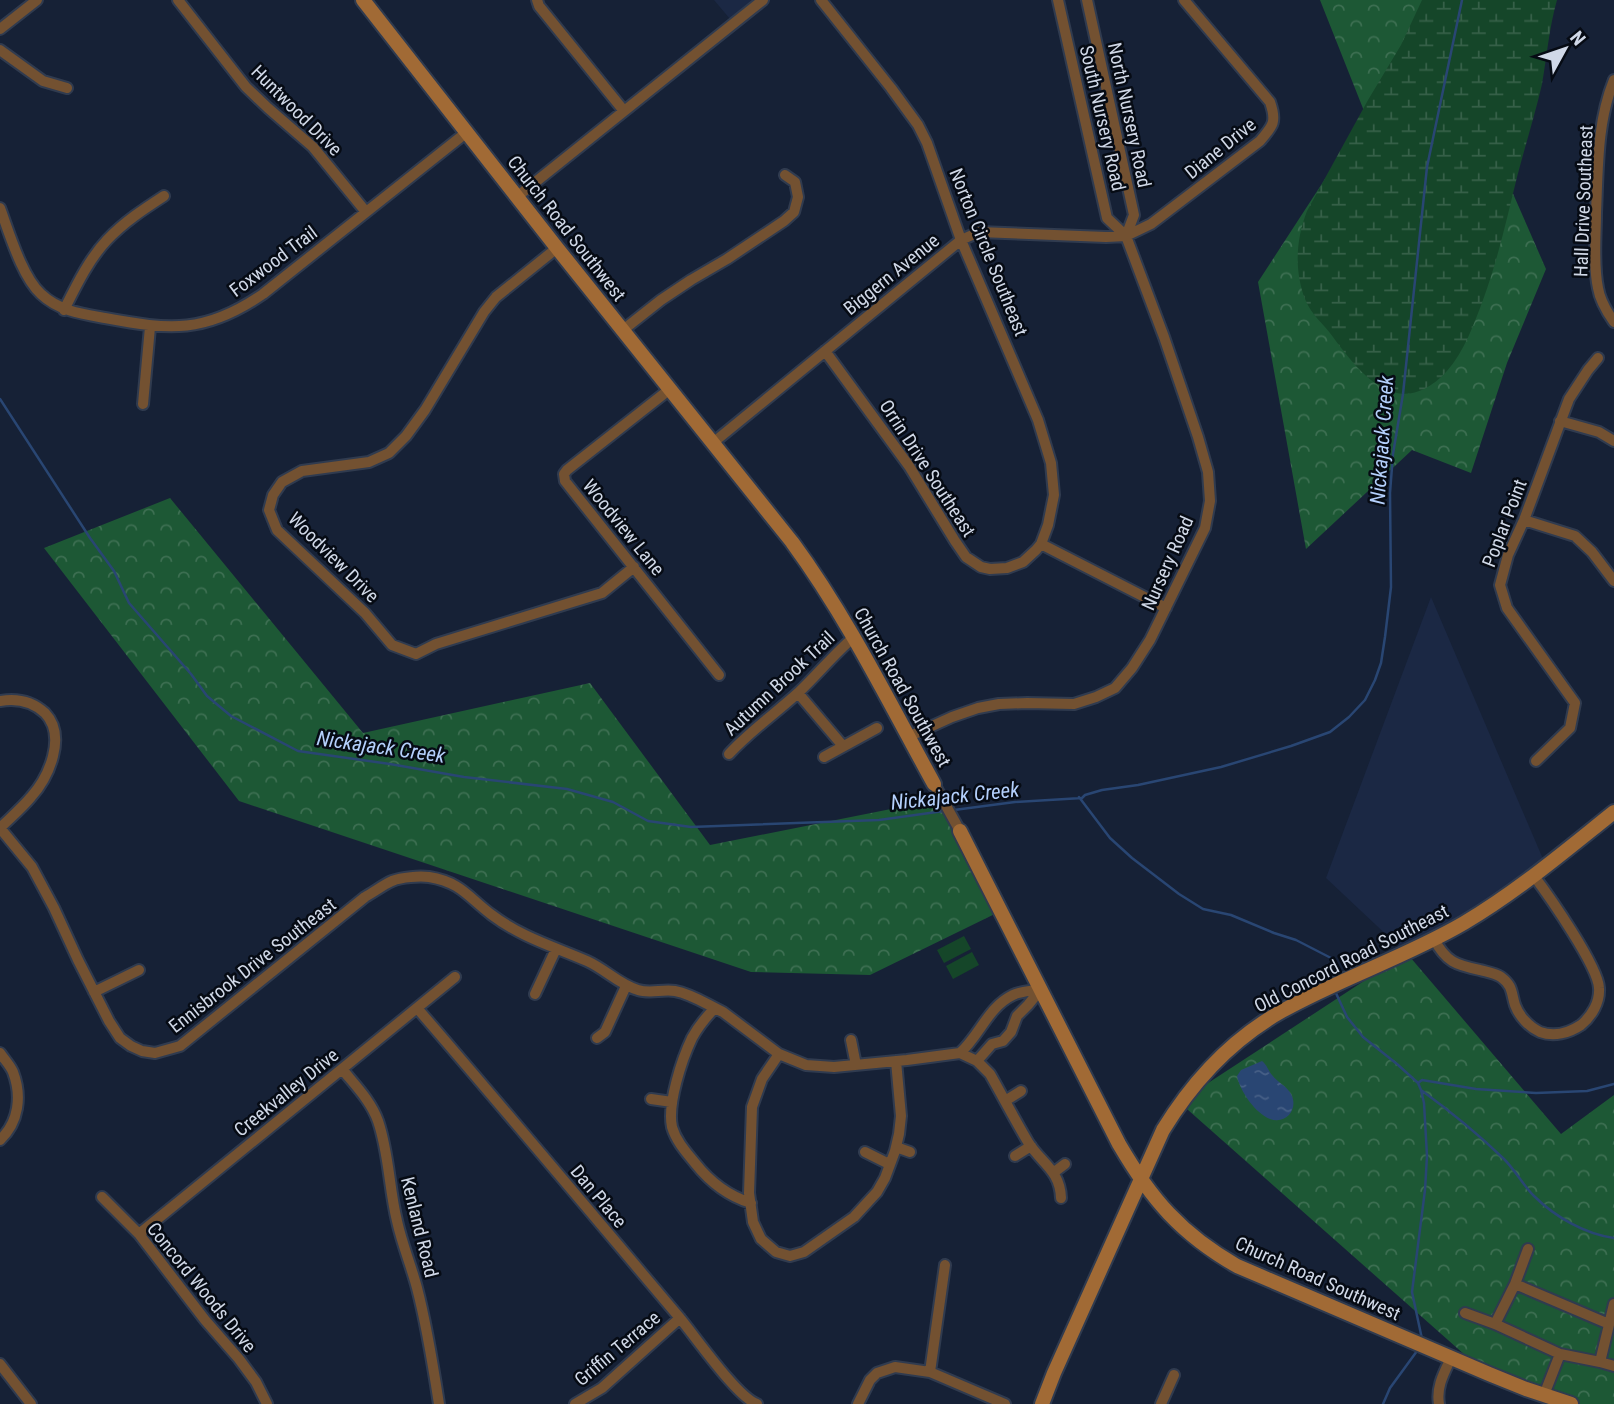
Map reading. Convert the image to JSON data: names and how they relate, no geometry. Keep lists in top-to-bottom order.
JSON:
{
  "streets": {
    "street": [
      "Huntwood Drive",
      "North Nursery Road",
      "South Nursery Road",
      "Diane Drive",
      "Hall Drive Southeast",
      "Church Road Southwest",
      "Norton Circle Southeast",
      "Foxwood Trail",
      "Biggern Avenue",
      "Orrin Drive Southeast",
      "Poplar Point",
      "Woodview Lane",
      "Woodview Drive",
      "Nursery Road",
      "Autumn Brook Trail",
      "Old Concord Road Southeast",
      "Ennisbrook Drive Southeast",
      "Creekvalley Drive",
      "Dan Place",
      "Kenland Road",
      "Concord Woods Drive",
      "Griffin Terrace"
    ]
  },
  "crossings": [
    ["Huntwood Drive", "Foxwood Trail"],
    ["North Nursery Road", "South Nursery Road"],
    ["North Nursery Road", "Diane Drive"],
    ["North Nursery Road", "Biggern Avenue"],
    ["North Nursery Road", "Nursery Road"],
    ["South Nursery Road", "Diane Drive"],
    ["South Nursery Road", "Biggern Avenue"],
    ["South Nursery Road", "Nursery Road"],
    ["Diane Drive", "Biggern Avenue"],
    ["Diane Drive", "Nursery Road"],
    ["Church Road Southwest", "Foxwood Trail"],
    ["Church Road Southwest", "Biggern Avenue"],
    ["Church Road Southwest", "Woodview Lane"],
    ["Church Road Southwest", "Woodview Drive"],
    ["Church Road Southwest", "Nursery Road"],
    ["Church Road Southwest", "Autumn Brook Trail"],
    ["Church Road Southwest", "Old Concord Road Southeast"],
    ["Norton Circle Southeast", "Biggern Avenue"],
    ["Norton Circle Southeast", "Orrin Drive Southeast"],
    ["Biggern Avenue", "Orrin Drive Southeast"],
    ["Biggern Avenue", "Nursery Road"],
    ["Woodview Lane", "Woodview Drive"],
    ["Creekvalley Drive", "Dan Place"],
    ["Creekvalley Drive", "Kenland Road"],
    ["Creekvalley Drive", "Concord Woods Drive"],
    ["Dan Place", "Griffin Terrace"]
  ],
  "water": ["Nickajack Creek"],
  "north": "top right"
}
